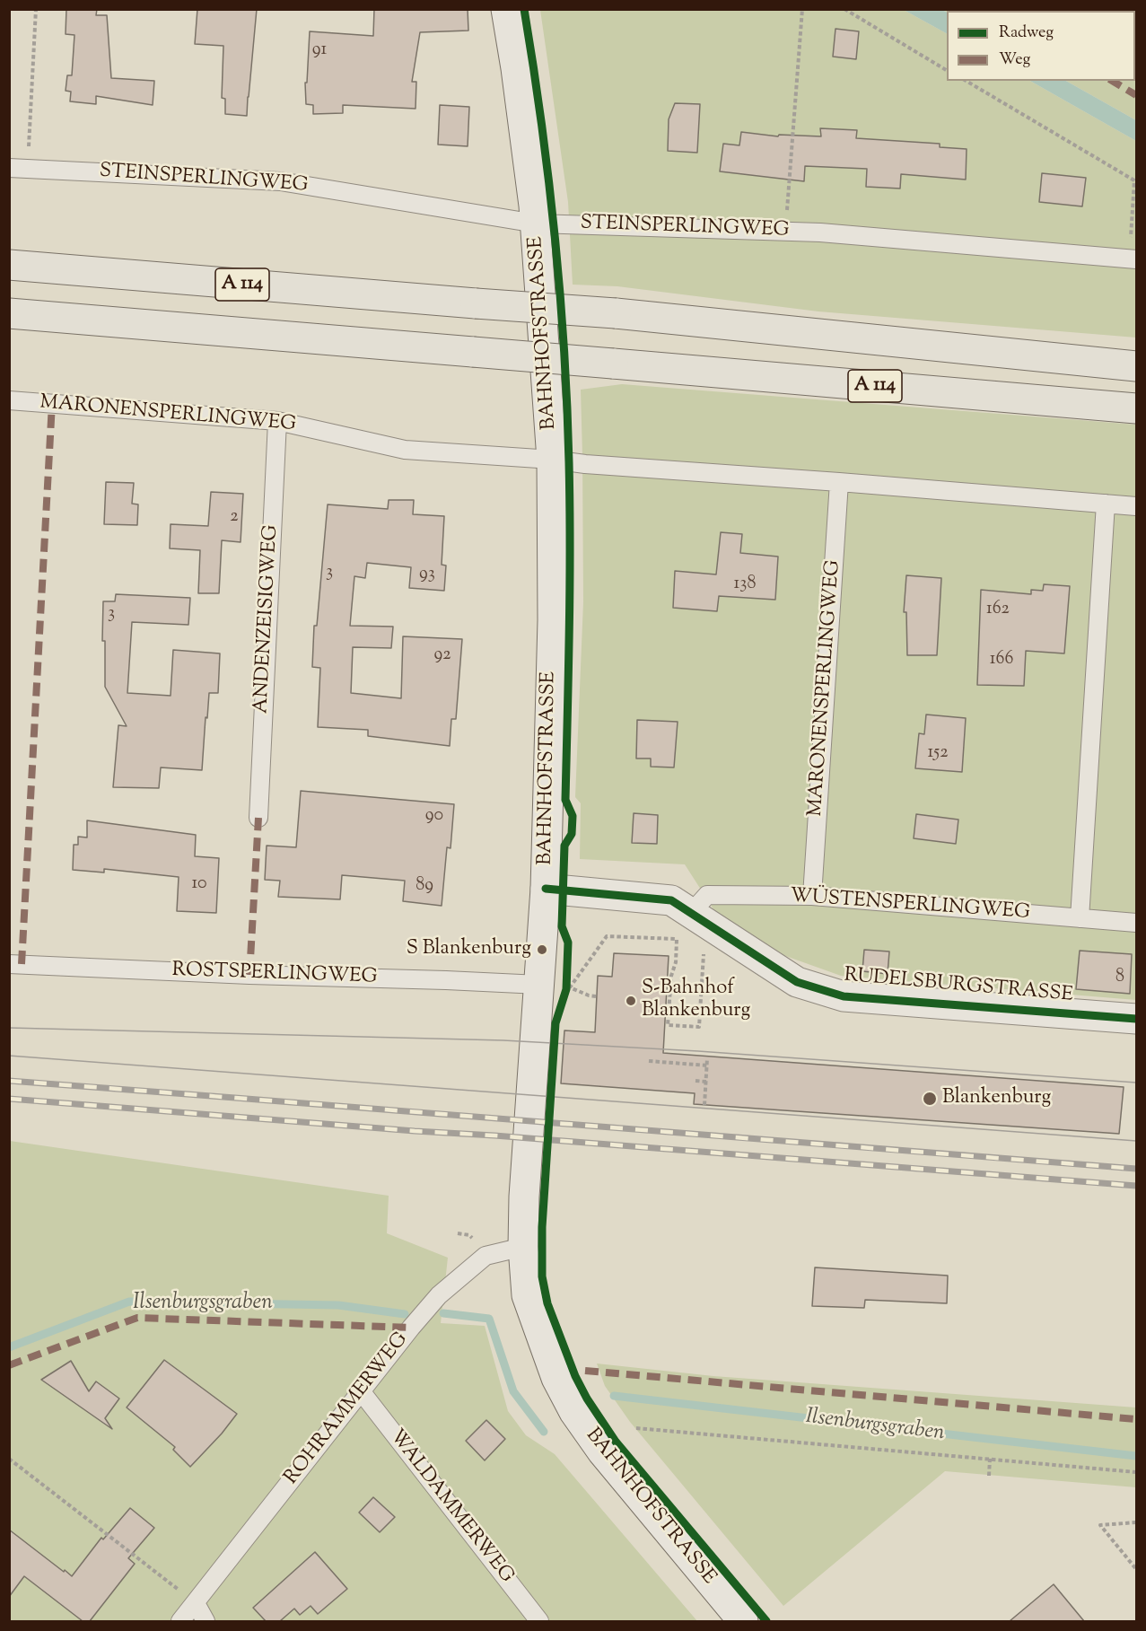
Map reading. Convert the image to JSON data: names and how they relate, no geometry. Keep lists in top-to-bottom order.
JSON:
{
  "streets": {
    "highway": ["A 114"],
    "main road": ["BAHNHOFSTRASSE", "RUDELSBURGSTRASSE"],
    "lane": [
      "STEINSPERLINGWEG",
      "MARONENSPERLINGWEG",
      "ANDENZEISIGWEG",
      "WÜSTENSPERLINGWEG",
      "ROSTSPERLINGWEG",
      "ROHRAMMERWEG",
      "WALDAMMERWEG"
    ]
  },
  "crossings": [
    ["STEINSPERLINGWEG", "BAHNHOFSTRASSE"],
    ["BAHNHOFSTRASSE", "MARONENSPERLINGWEG"],
    ["BAHNHOFSTRASSE", "ROSTSPERLINGWEG"],
    ["BAHNHOFSTRASSE", "RUDELSBURGSTRASSE"],
    ["BAHNHOFSTRASSE", "ROHRAMMERWEG"],
    ["MARONENSPERLINGWEG", "ANDENZEISIGWEG"],
    ["MARONENSPERLINGWEG", "WÜSTENSPERLINGWEG"],
    ["WÜSTENSPERLINGWEG", "RUDELSBURGSTRASSE"],
    ["ROHRAMMERWEG", "WALDAMMERWEG"]
  ],
  "water": ["Ilsenburgsgraben"],
  "places": ["S Blankenburg", "S-Bahnhof Blankenburg", "Blankenburg"],
  "house_numbers": [
    "91",
    "2",
    "3",
    "93",
    "138",
    "162",
    "3",
    "92",
    "166",
    "152",
    "90",
    "10",
    "89",
    "8"
  ],
  "legend": ["Radweg", "Weg"]
}
